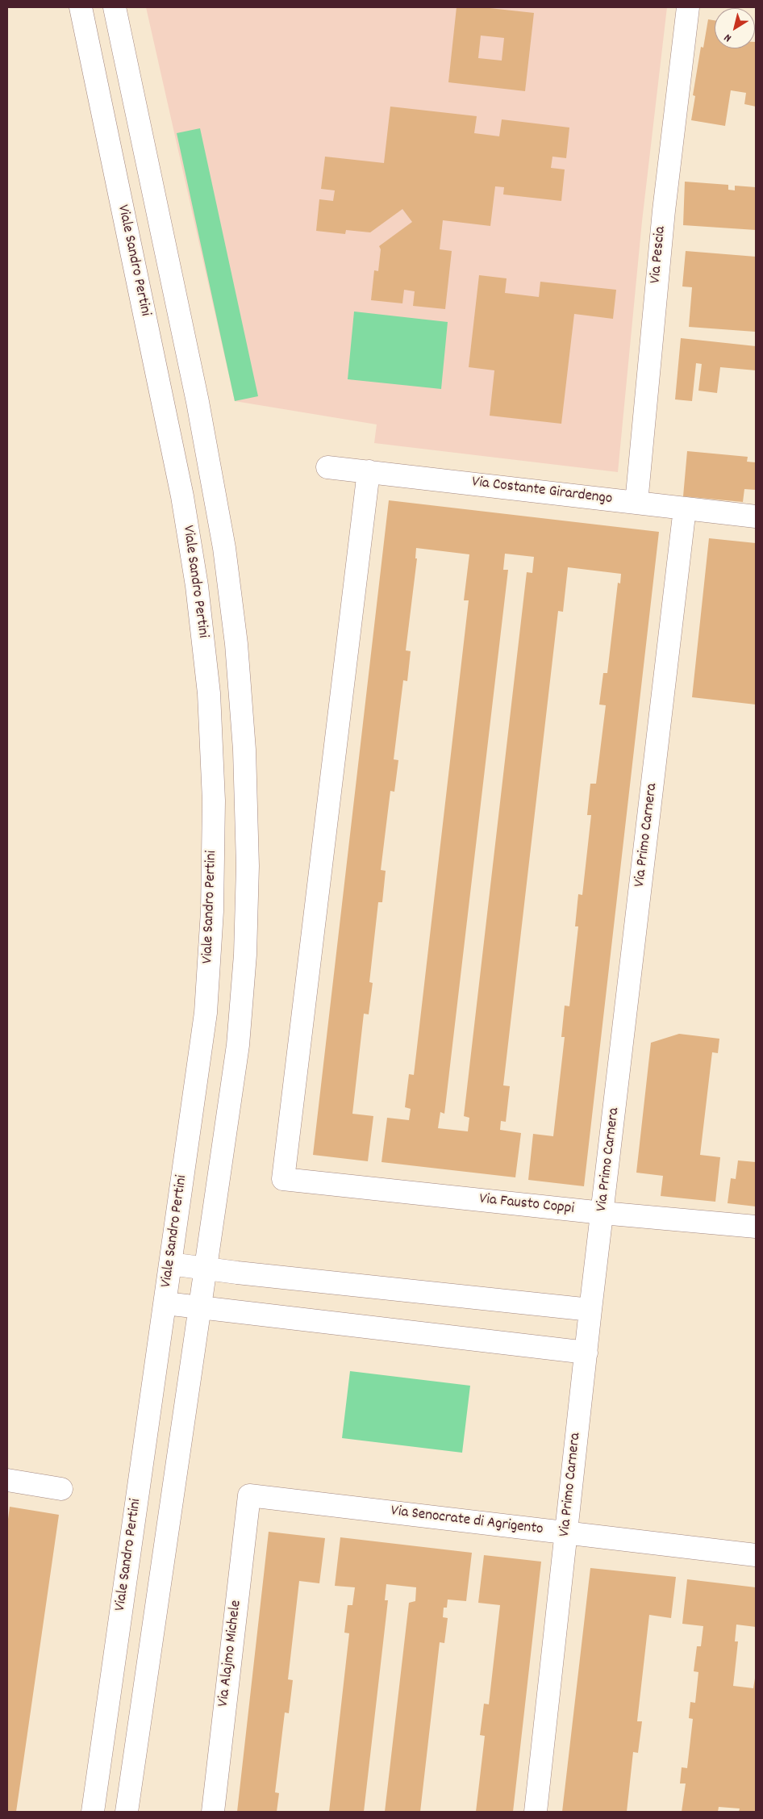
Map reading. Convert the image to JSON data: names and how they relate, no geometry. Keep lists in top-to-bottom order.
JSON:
{
  "streets": {
    "street": [
      "Via Pescia",
      "Viale Sandro Pertini",
      "Via Costante Girardengo",
      "Via Primo Carnera",
      "Via Fausto Coppi",
      "Via Senocrate di Agrigento",
      "Via Alajmo Michele"
    ]
  },
  "crossings": [
    ["Via Pescia", "Via Costante Girardengo"],
    ["Via Costante Girardengo", "Via Primo Carnera"],
    ["Via Costante Girardengo", "Via Fausto Coppi"],
    ["Via Primo Carnera", "Via Fausto Coppi"],
    ["Via Primo Carnera", "Via Senocrate di Agrigento"],
    ["Via Senocrate di Agrigento", "Via Alajmo Michele"]
  ],
  "north": "bottom left"
}
